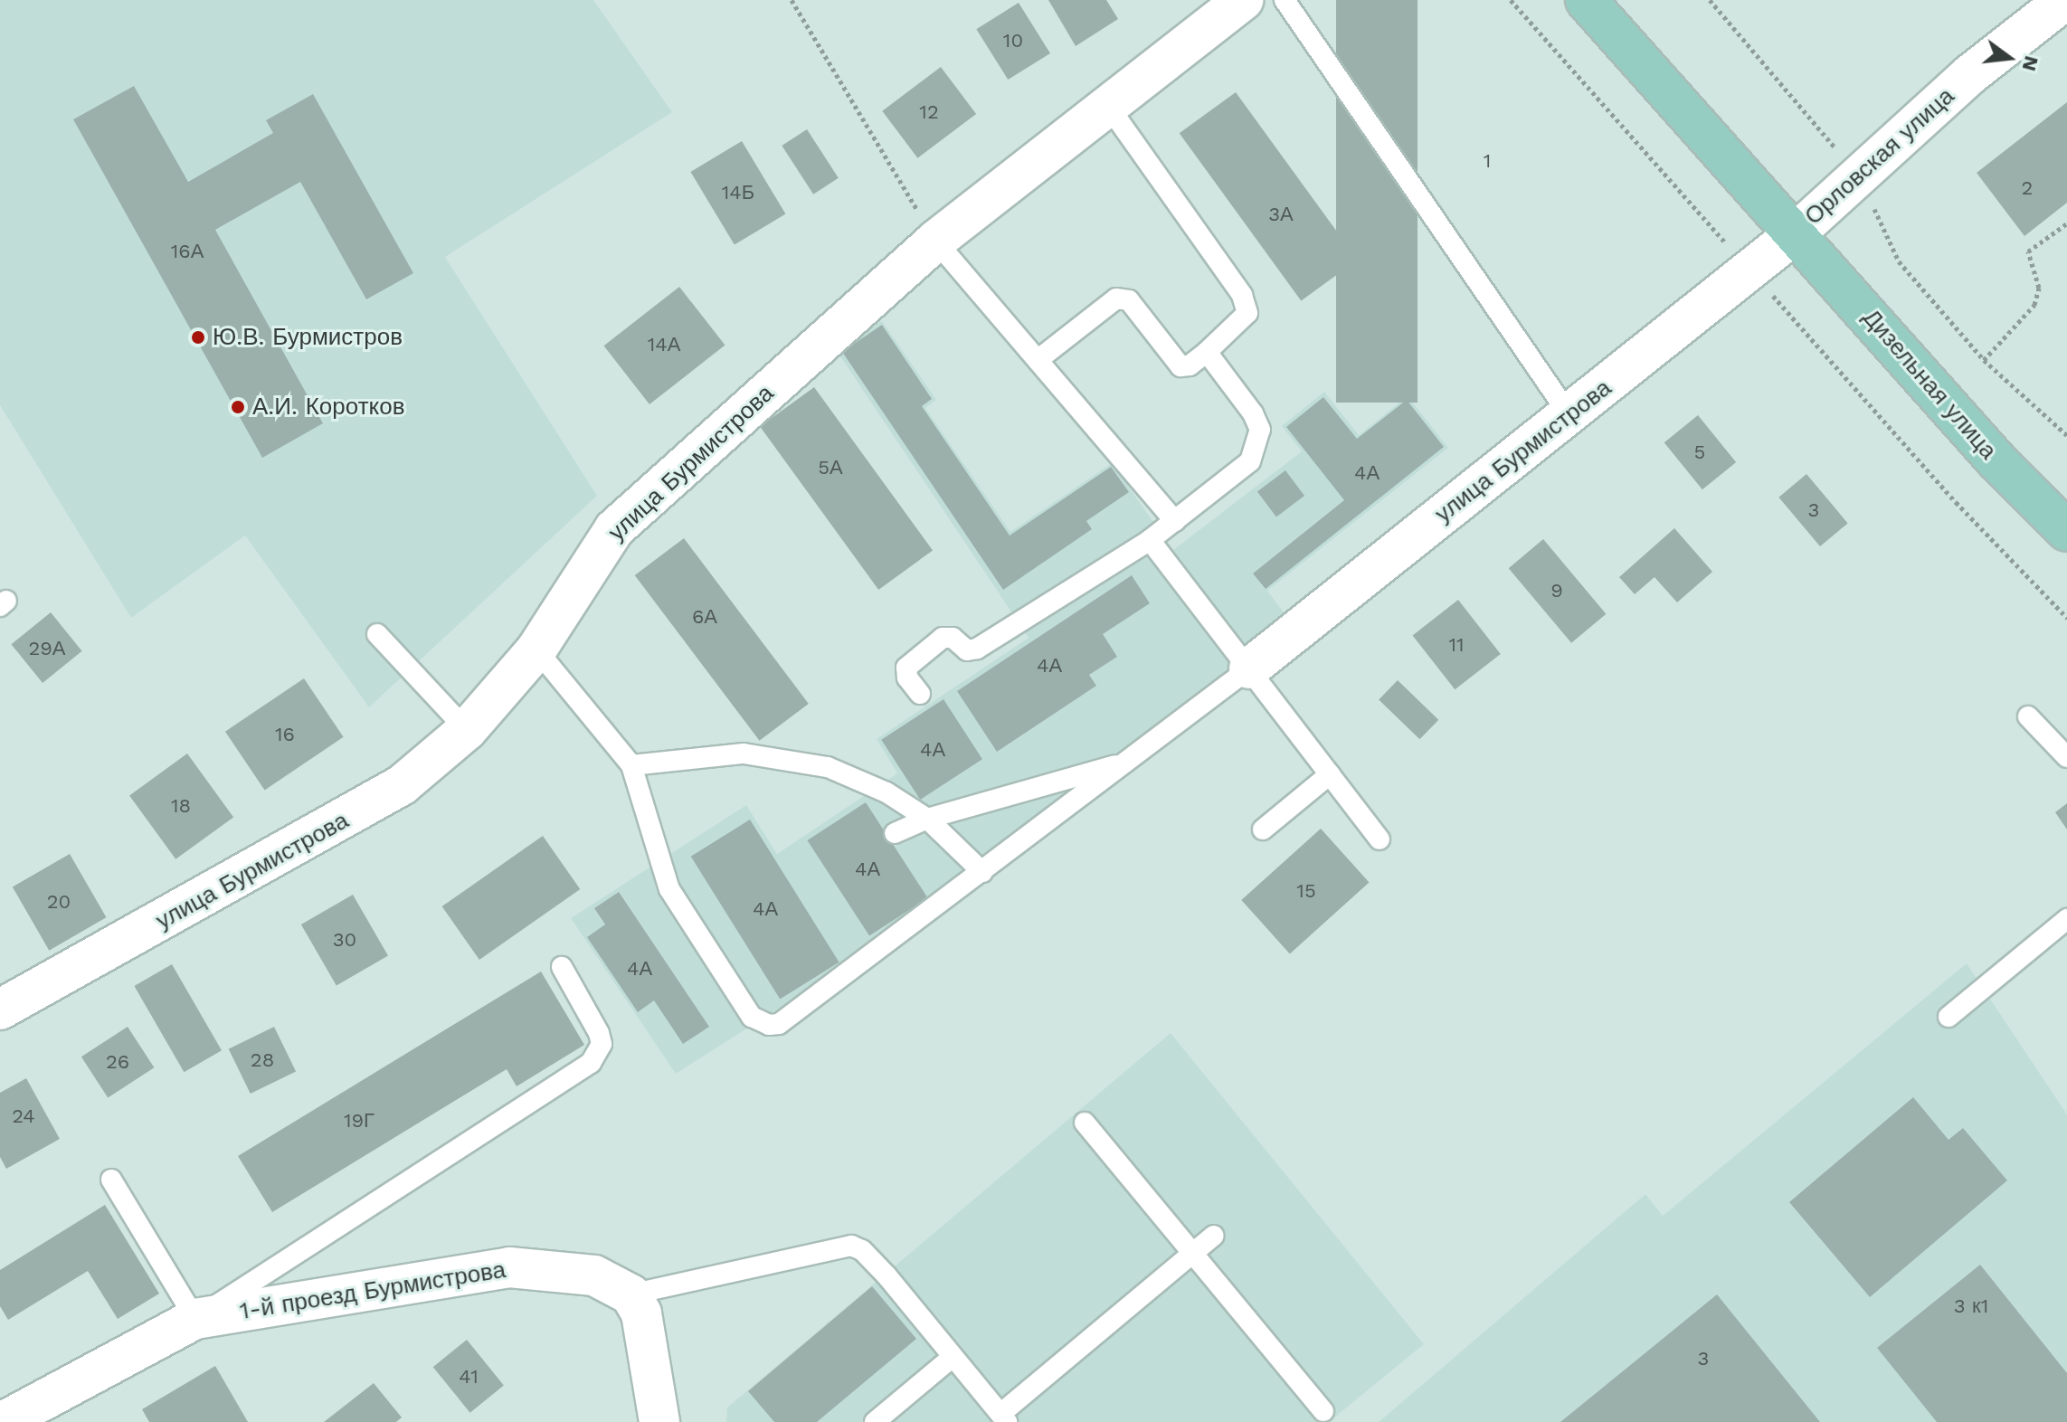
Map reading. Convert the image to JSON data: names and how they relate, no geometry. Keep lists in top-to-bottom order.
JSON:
{
  "streets": {
    "main road": ["Дизельная улица"],
    "street": ["Орловская улица", "улица Бурмистрова", "1-й проезд Бурмистрова"]
  },
  "crossings": [
    ["Орловская улица", "Дизельная улица"],
    ["Орловская улица", "улица Бурмистрова"],
    ["Дизельная улица", "улица Бурмистрова"]
  ],
  "places": ["Ю.В. Бурмистров", "А.И. Коротков"],
  "house_numbers": [
    "10",
    "12",
    "1",
    "2",
    "14Б",
    "3А",
    "16А",
    "14А",
    "5",
    "5А",
    "4А",
    "3",
    "9",
    "6А",
    "11",
    "29А",
    "4А",
    "16",
    "4А",
    "18",
    "4А",
    "15",
    "20",
    "4А",
    "30",
    "4А",
    "28",
    "26",
    "24",
    "19Г",
    "3 к1",
    "3",
    "41"
  ],
  "north": "right"
}
